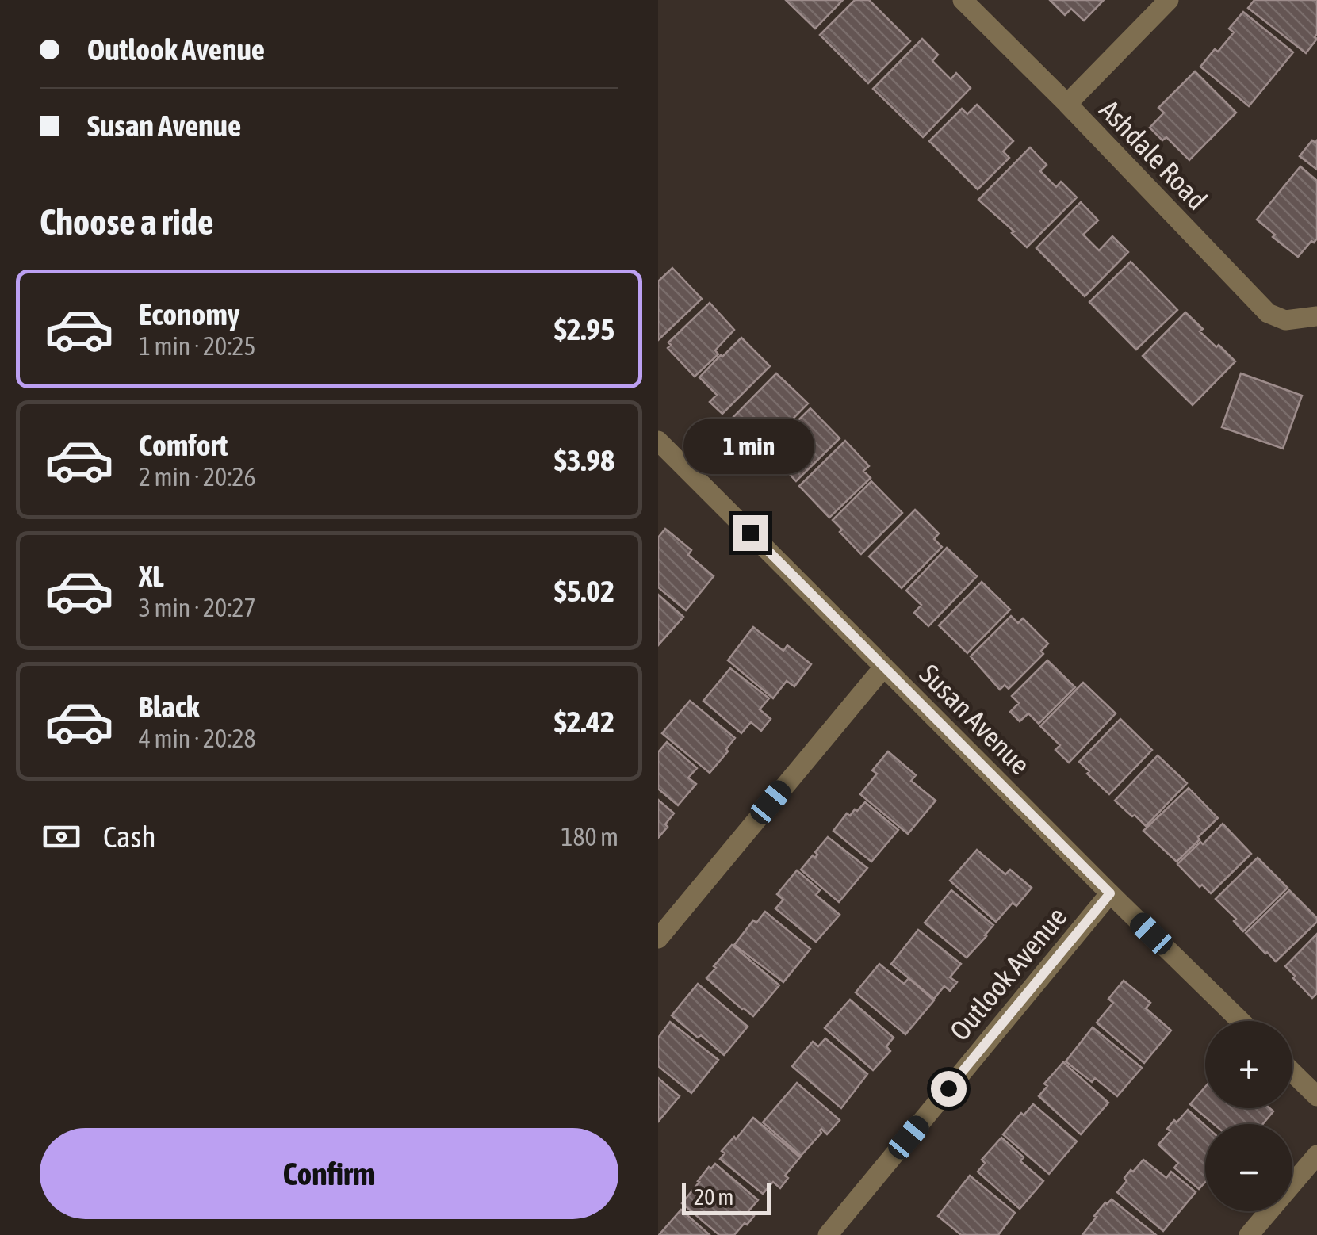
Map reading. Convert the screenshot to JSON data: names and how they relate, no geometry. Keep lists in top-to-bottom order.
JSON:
{
  "streets": {
    "street": ["Ashdale Road", "Susan Avenue", "Outlook Avenue"]
  },
  "crossings": [
    ["Susan Avenue", "Outlook Avenue"]
  ],
  "scale_bar": "20 m",
  "page": {
    "banner": ["Outlook Avenue", "Susan Avenue"],
    "heading": "Choose a ride",
    "list": [
      {
        "name": "Economy",
        "note": "1 min · 20:25",
        "value": "$2.95"
      },
      {
        "name": "Comfort",
        "note": "2 min · 20:26",
        "value": "$3.98"
      },
      {
        "name": "XL",
        "note": "3 min · 20:27",
        "value": "$5.02"
      },
      {
        "name": "Black",
        "note": "4 min · 20:28",
        "value": "$2.42"
      }
    ],
    "bubble": "1 min",
    "pay": ["Cash", "180 m"],
    "map_buttons": ["+", "−"],
    "buttons": "Confirm",
    "scale": "20 m"
  }
}
